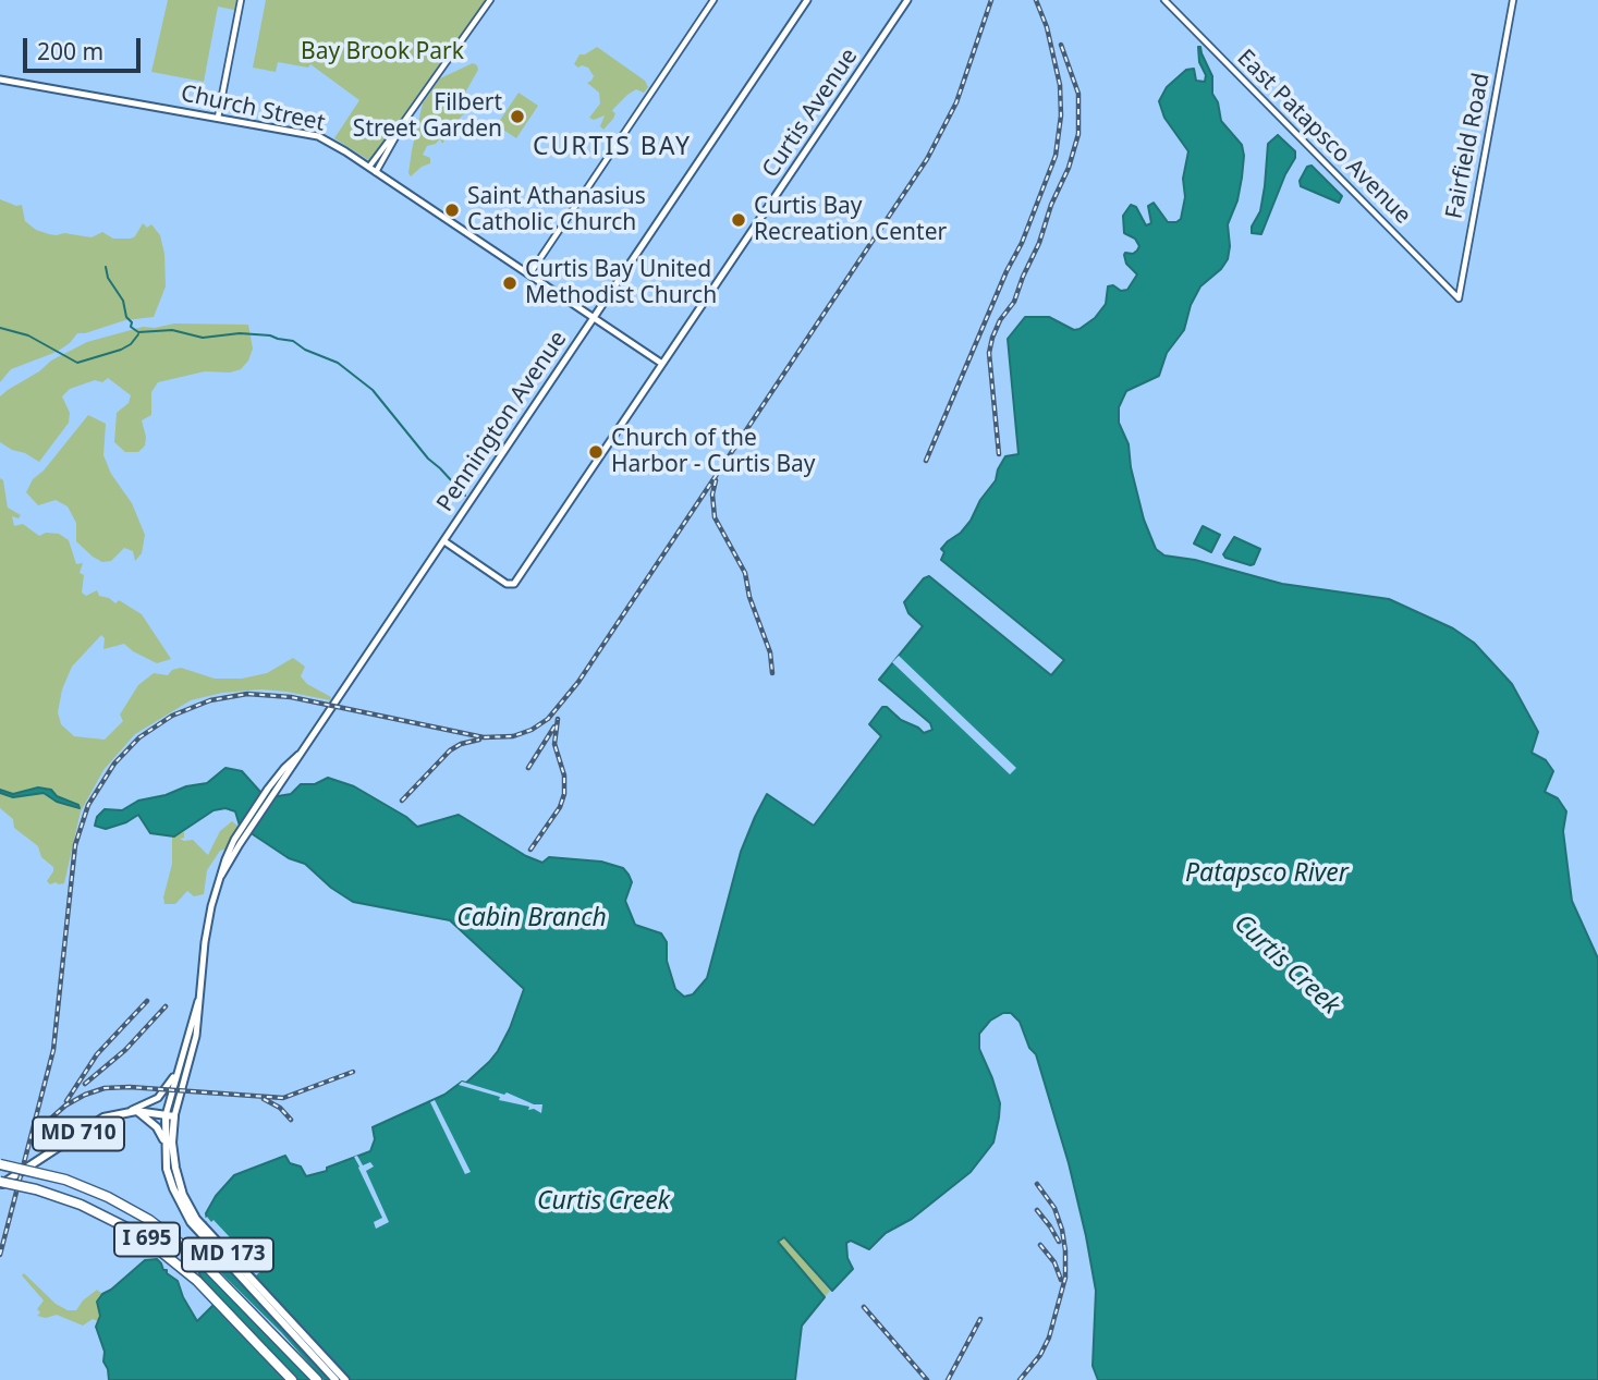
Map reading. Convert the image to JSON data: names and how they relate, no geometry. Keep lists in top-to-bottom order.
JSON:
{
  "streets": {
    "highway": ["I 695"],
    "main road": [
      "Church Street",
      "Curtis Avenue",
      "Pennington Avenue",
      "MD 710",
      "MD 173"
    ],
    "street": ["East Patapsco Avenue", "Fairfield Road"]
  },
  "crossings": [
    ["Church Street", "Curtis Avenue"],
    ["Church Street", "Pennington Avenue"],
    ["East Patapsco Avenue", "Fairfield Road"],
    ["Pennington Avenue", "MD 710"],
    ["MD 710", "I 695"]
  ],
  "districts": ["CURTIS BAY"],
  "water": ["Patapsco River", "Cabin Branch", "Curtis Creek"],
  "parks": ["Bay Brook Park"],
  "places": [
    "Filbert Street Garden",
    "Saint Athanasius Catholic Church",
    "Curtis Bay Recreation Center",
    "Curtis Bay United Methodist Church",
    "Church of the Harbor - Curtis Bay"
  ],
  "scale_bar": "200 m"
}
